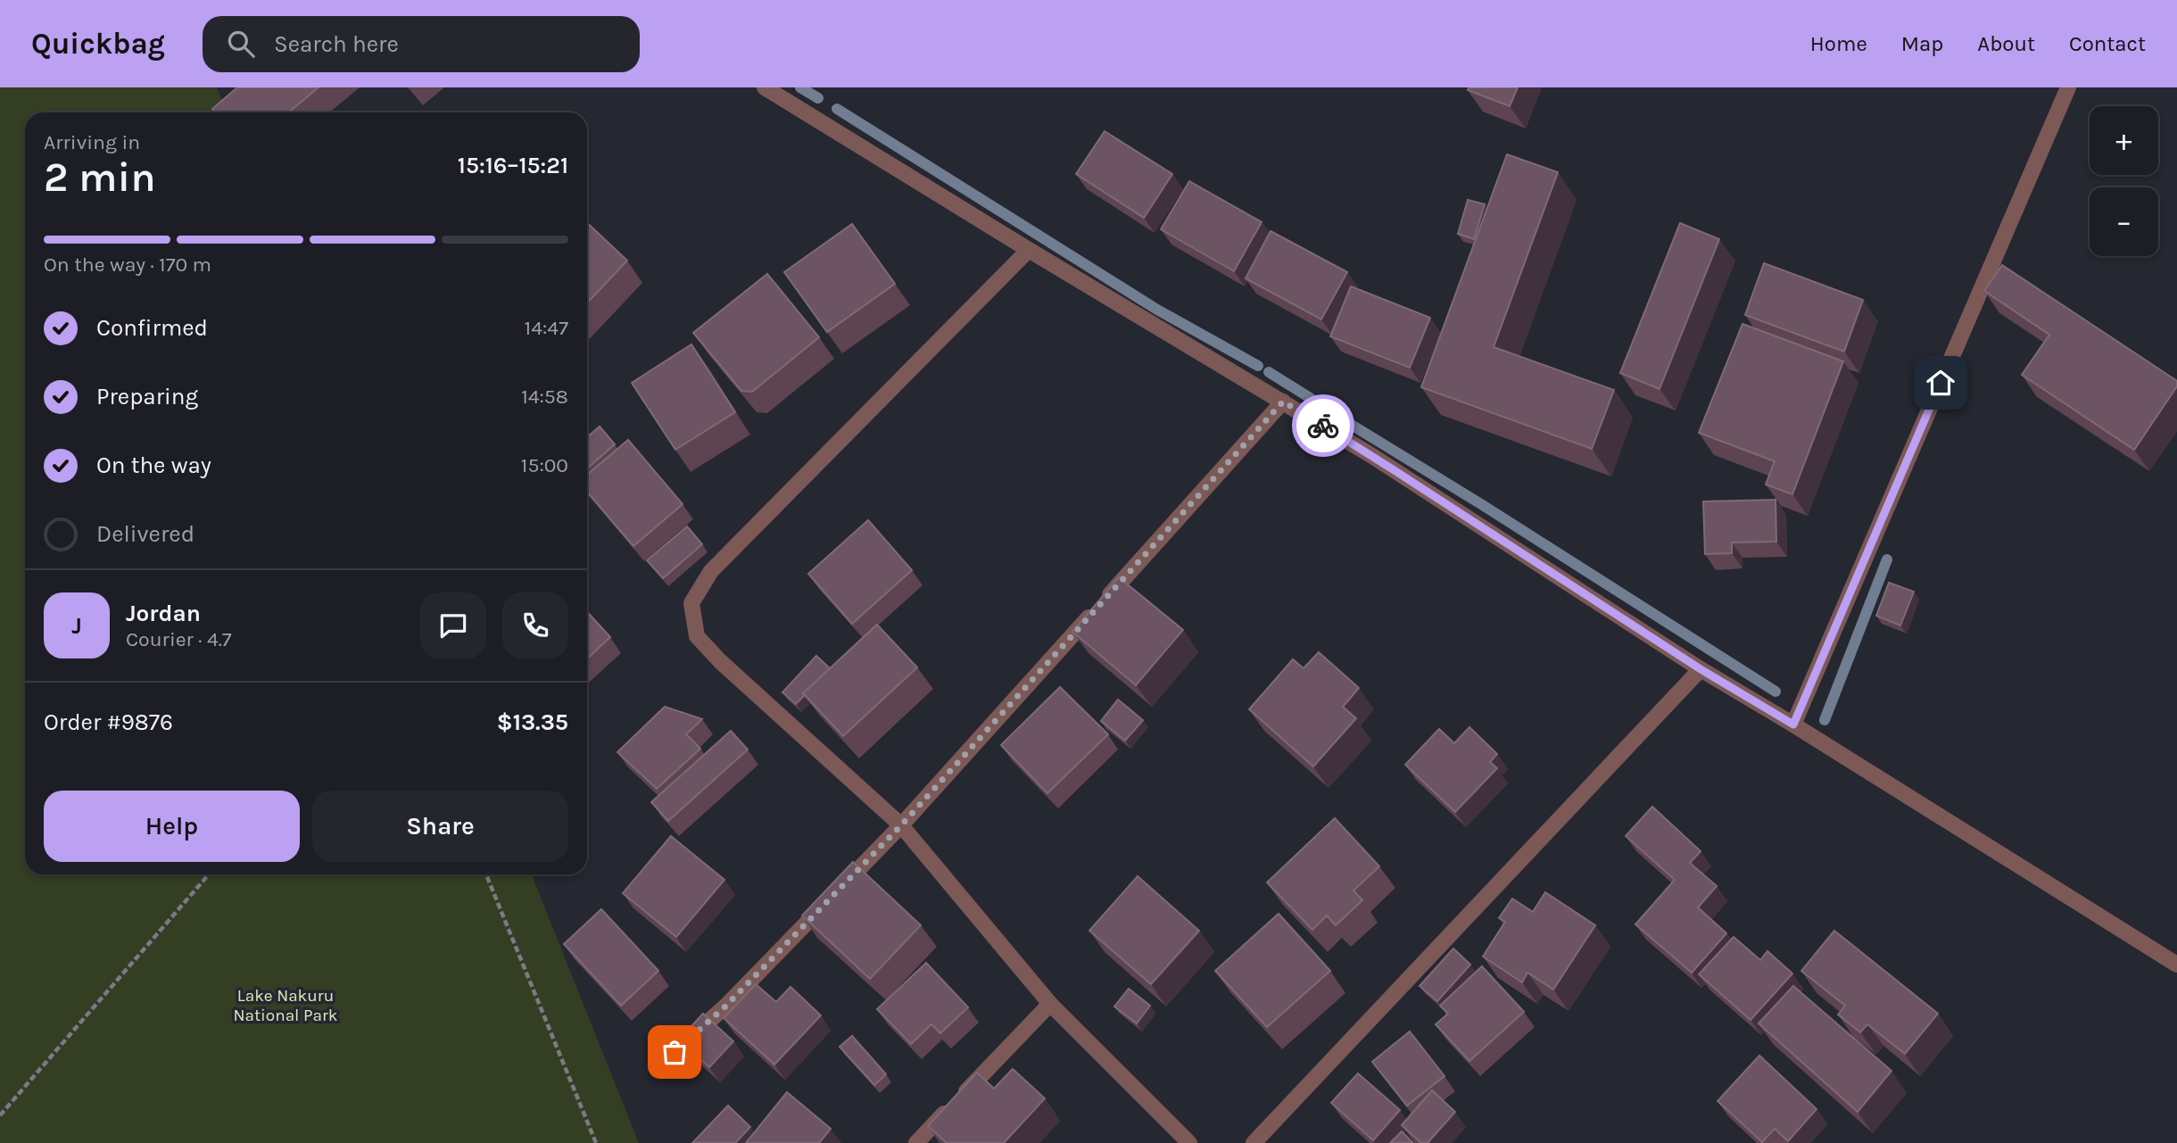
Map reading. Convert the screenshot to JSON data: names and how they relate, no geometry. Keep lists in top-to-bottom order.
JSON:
{
  "parks": ["Lake Nakuru National Park"],
  "page": {
    "header": "Quickbag",
    "search": "Search here",
    "nav": [
      "Home",
      "Map",
      "About",
      "Contact"
    ],
    "map_buttons": ["+", "−"],
    "heading": ["2 min", "Arriving in", "15:16–15:21"],
    "panel": [
      "Jordan",
      "Courier · 4.7",
      "Order #9876",
      "$13.35"
    ],
    "bar": "On the way · 170 m",
    "list": [
      ["Confirmed", "14:47"],
      ["Preparing", "14:58"],
      ["On the way", "15:00"],
      "Delivered"
    ],
    "round": "J",
    "buttons": ["Help", "Share"]
  }
}
